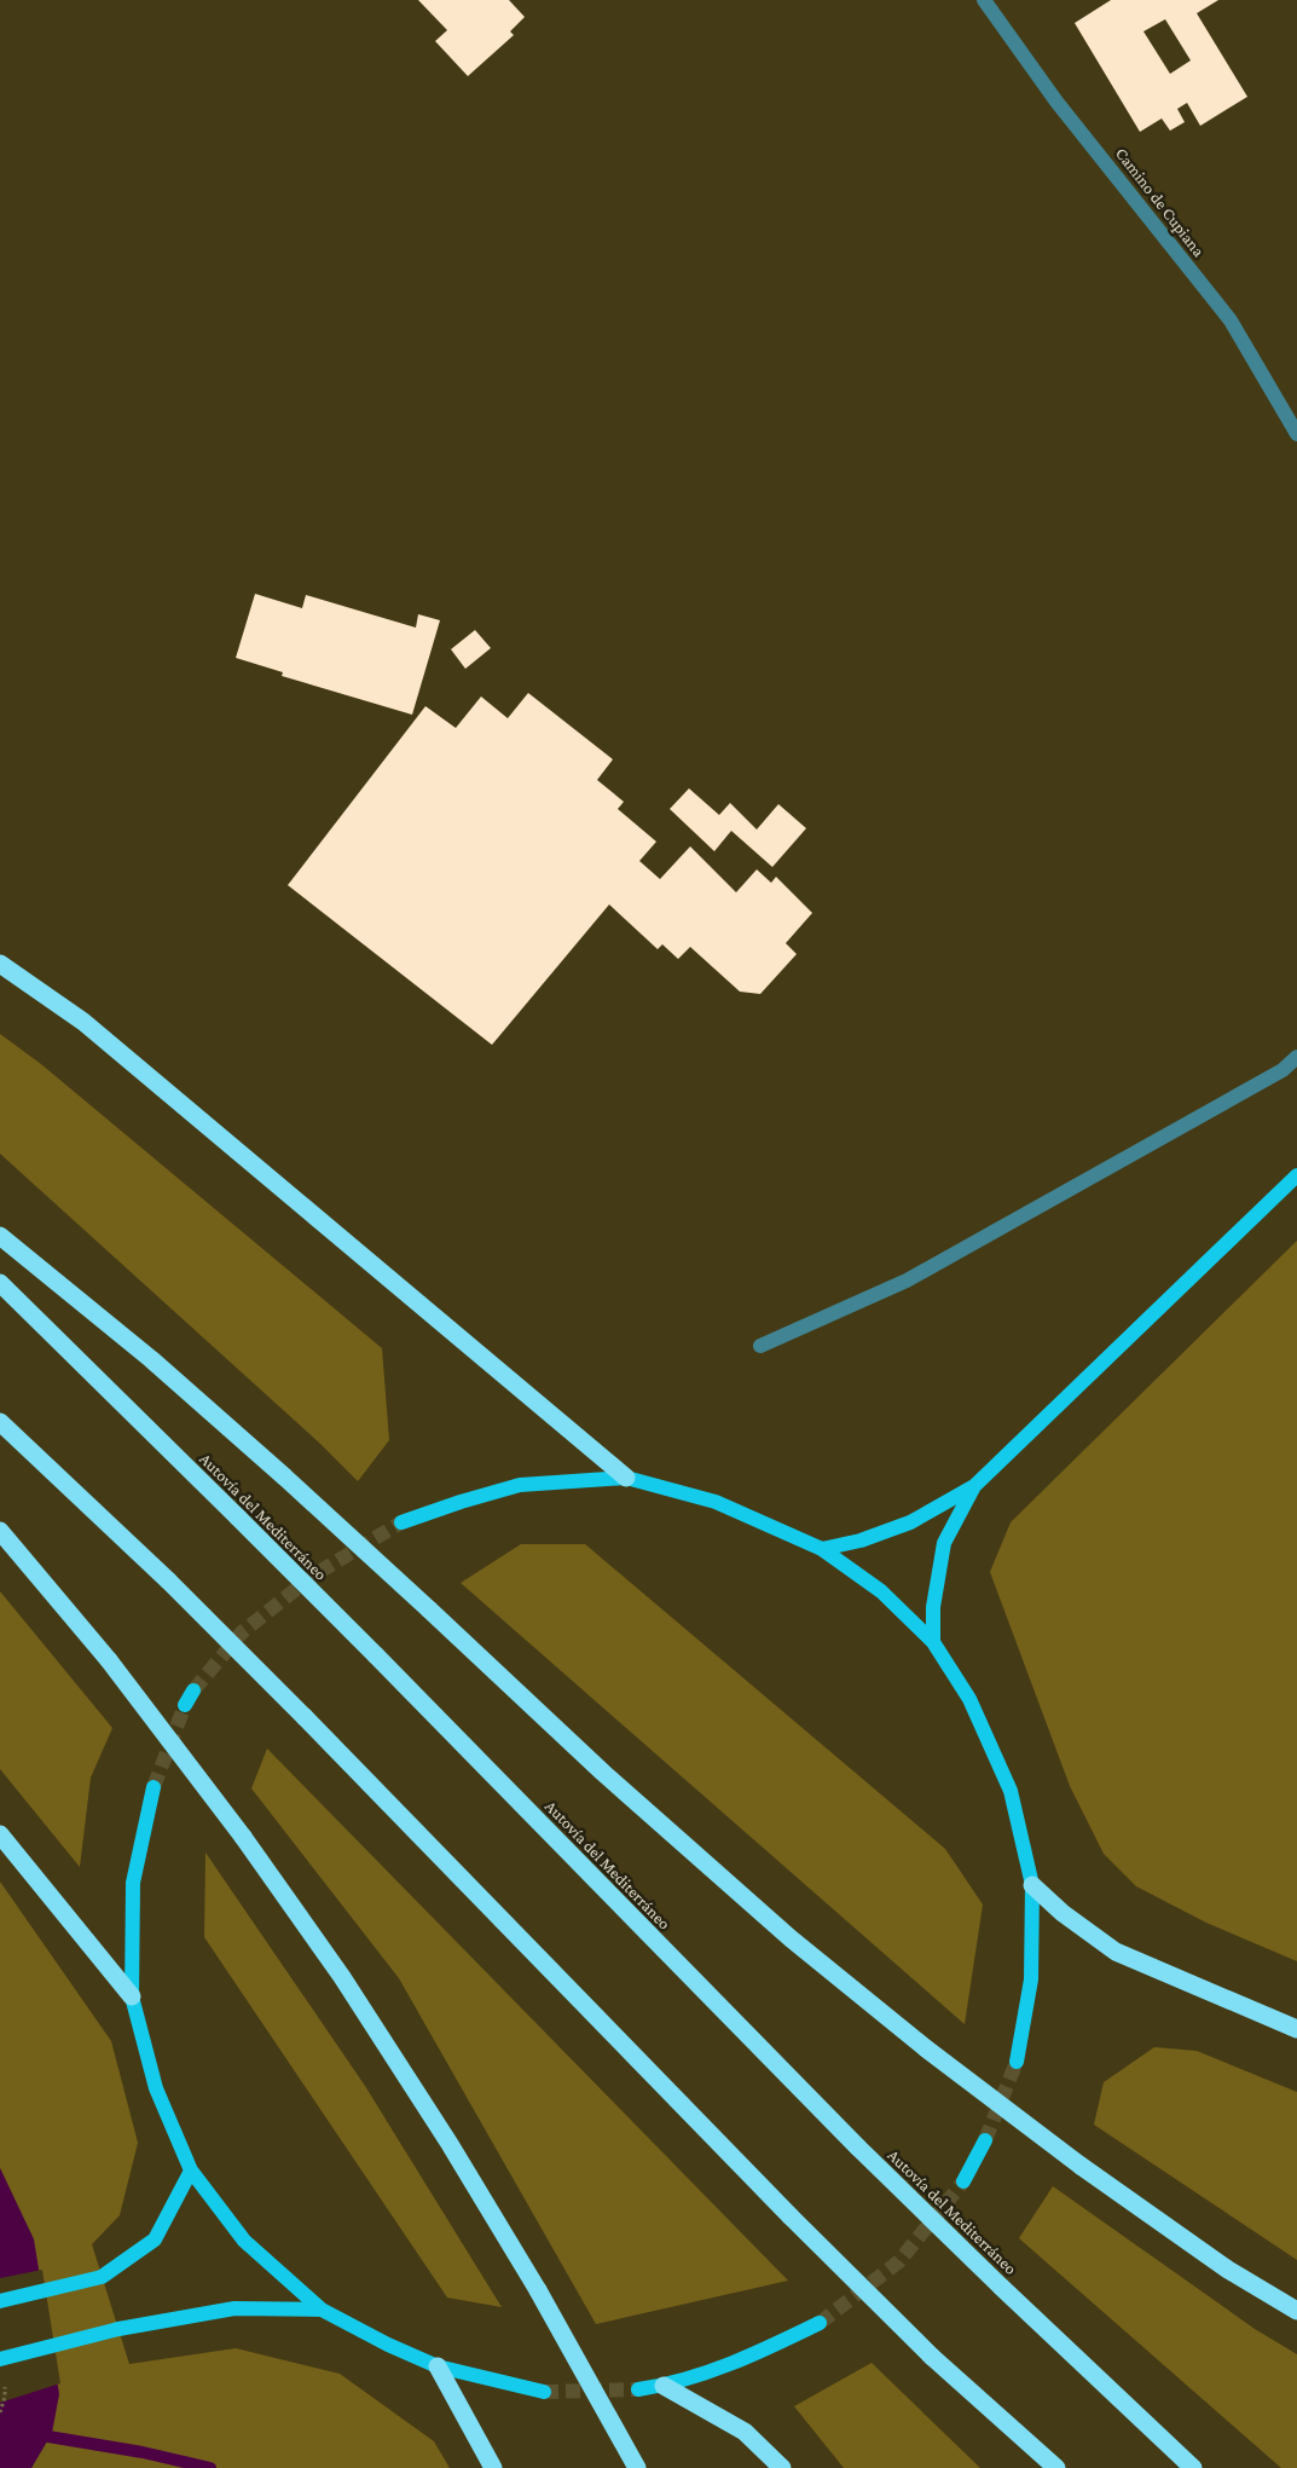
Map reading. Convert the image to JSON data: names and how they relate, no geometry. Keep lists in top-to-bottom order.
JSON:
{
  "streets": {
    "highway": ["Autovía del Mediterráneo"],
    "street": ["Camino de Cupiana"]
  }
}
